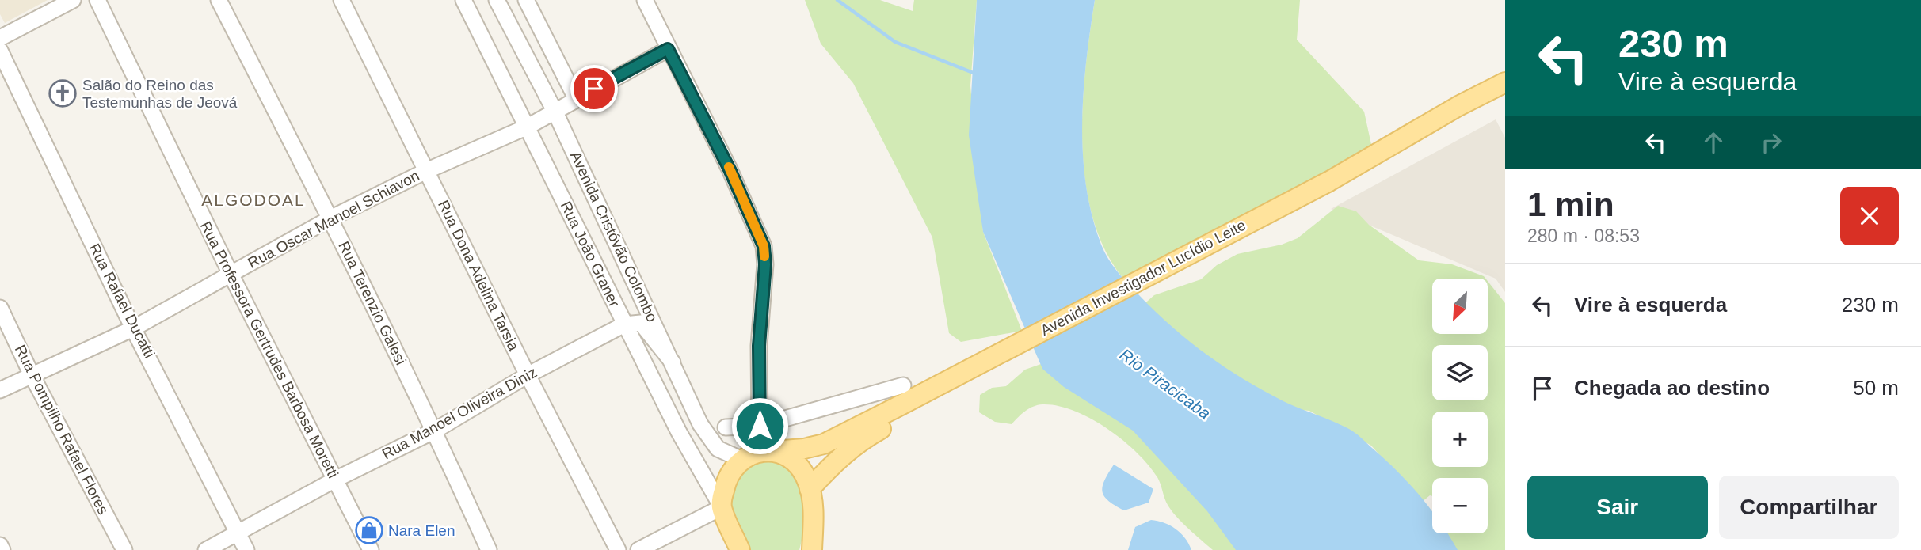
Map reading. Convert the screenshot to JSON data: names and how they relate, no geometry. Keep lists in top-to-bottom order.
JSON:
{
  "streets": {
    "main road": ["Avenida Investigador Lucídio Leite"],
    "street": [
      "Rua Oscar Manoel Schiavon",
      "Avenida Cristóvão Colombo",
      "Rua João Graner",
      "Rua Dona Adelina Tarsia",
      "Rua Rafael Ducatti",
      "Rua Terenzio Galesi",
      "Rua Professora Gertrudes Barbosa Moretti",
      "Rua Manoel Oliveira Diniz",
      "Rua Pompilho Rafael Flores"
    ]
  },
  "crossings": [
    ["Rua Oscar Manoel Schiavon", "Avenida Cristóvão Colombo"],
    ["Rua Oscar Manoel Schiavon", "Rua João Graner"],
    ["Rua Oscar Manoel Schiavon", "Rua Dona Adelina Tarsia"],
    ["Rua Oscar Manoel Schiavon", "Rua Rafael Ducatti"],
    ["Rua Oscar Manoel Schiavon", "Rua Terenzio Galesi"],
    ["Rua Oscar Manoel Schiavon", "Rua Professora Gertrudes Barbosa Moretti"],
    ["Rua Oscar Manoel Schiavon", "Rua Pompilho Rafael Flores"],
    ["Avenida Cristóvão Colombo", "Avenida Investigador Lucídio Leite"],
    ["Rua João Graner", "Rua Manoel Oliveira Diniz"],
    ["Rua Dona Adelina Tarsia", "Rua Manoel Oliveira Diniz"],
    ["Rua Rafael Ducatti", "Rua Manoel Oliveira Diniz"],
    ["Rua Terenzio Galesi", "Rua Manoel Oliveira Diniz"],
    ["Rua Professora Gertrudes Barbosa Moretti", "Rua Manoel Oliveira Diniz"]
  ],
  "districts": ["ALGODOAL"],
  "water": ["Rio Piracicaba"],
  "places": {
    "church": ["Salão do Reino das Testemunhas de Jeová"],
    "shop": ["Nara Elen"]
  },
  "north": "bottom left",
  "page": {
    "turn": ["230 m", "Vire à esquerda"],
    "heading": ["1 min", "280 m · 08:53"],
    "list": [
      {
        "name": "Vire à esquerda",
        "value": "230 m"
      },
      {
        "name": "Chegada ao destino",
        "value": "50 m"
      }
    ],
    "map_buttons": ["+", "−"],
    "buttons": ["Sair", "Compartilhar"]
  }
}
